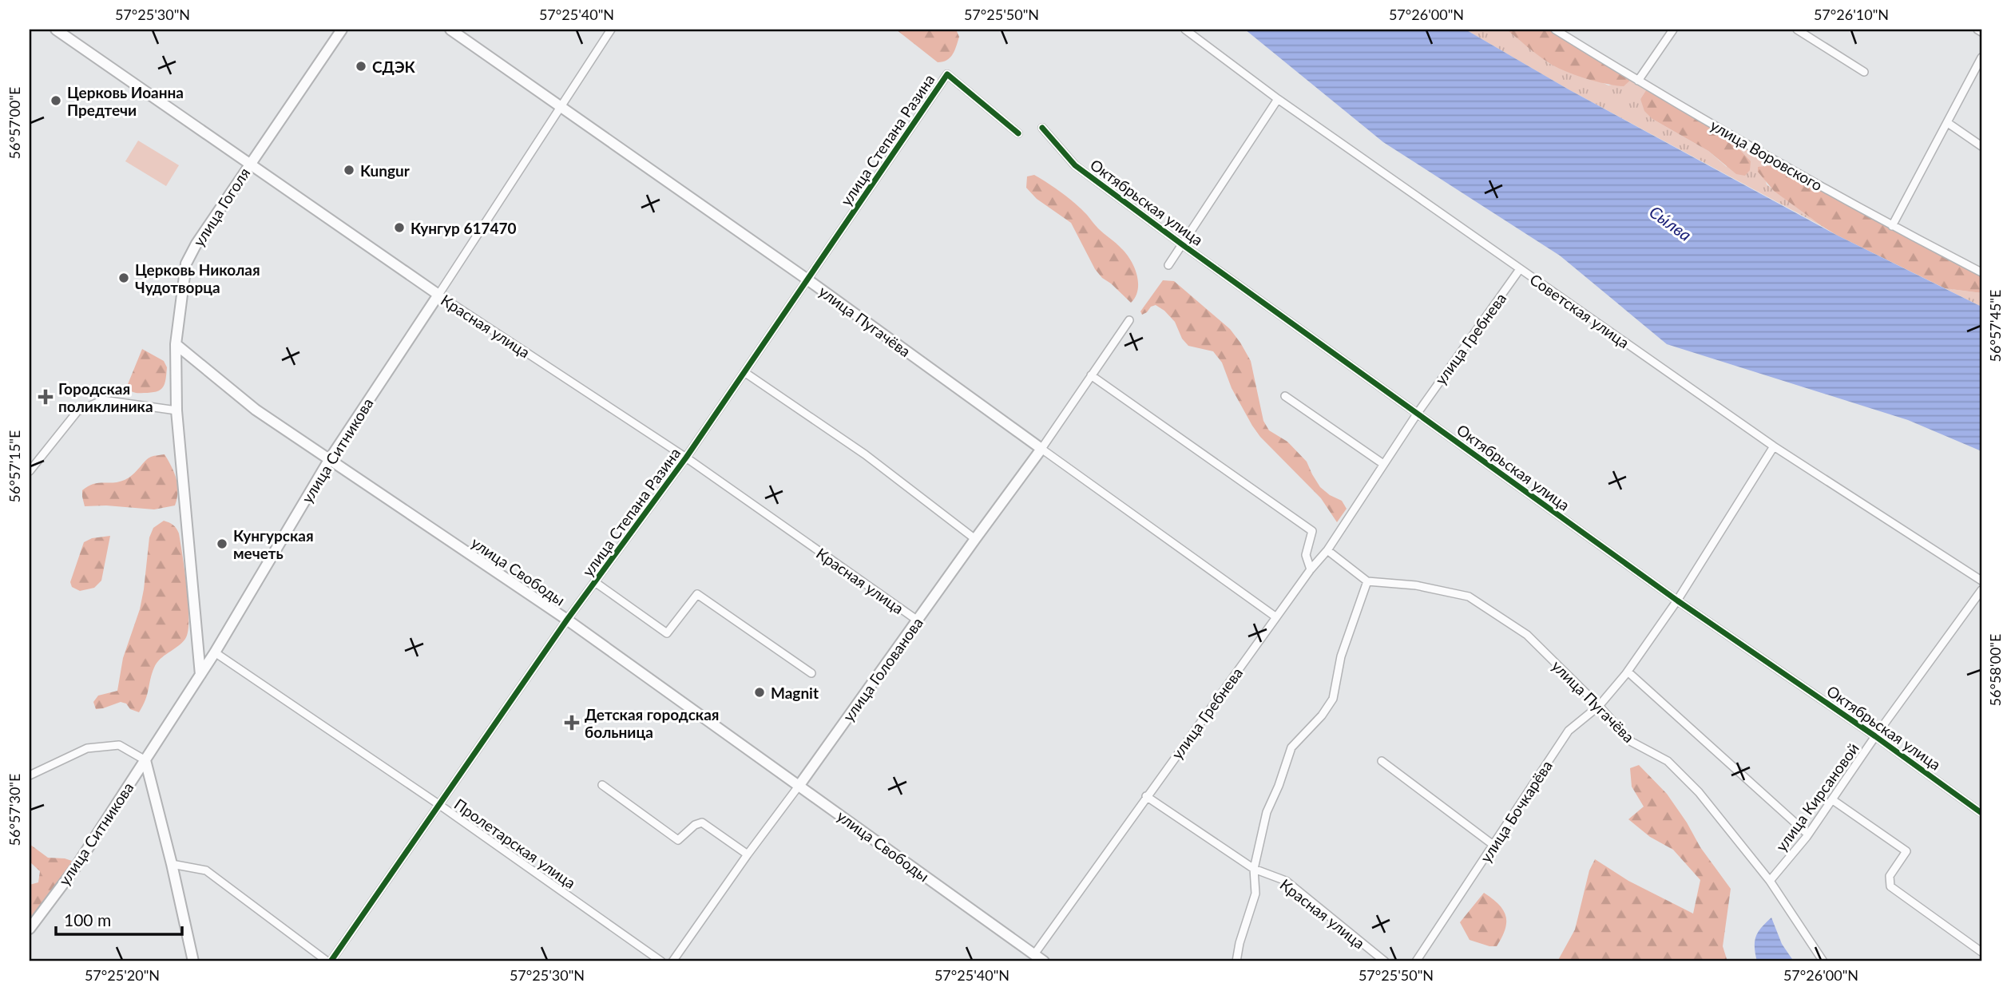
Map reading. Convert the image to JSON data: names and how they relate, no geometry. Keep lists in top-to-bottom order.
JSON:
{
  "streets": {
    "street": [
      "улица Степана Разина",
      "улица Воровского",
      "Октябрьская улица",
      "улица Гоголя",
      "Советская улица",
      "улица Пугачёва",
      "Красная улица",
      "улица Гребнева",
      "улица Ситникова",
      "улица Свободы",
      "улица Голованова",
      "улица Кирсановой",
      "улица Бочкарёва",
      "Пролетарская улица"
    ]
  },
  "crossings": [
    ["улица Степана Разина", "улица Пугачёва"],
    ["улица Степана Разина", "Красная улица"],
    ["улица Степана Разина", "улица Свободы"],
    ["улица Степана Разина", "Пролетарская улица"],
    ["Октябрьская улица", "улица Гребнева"],
    ["Октябрьская улица", "улица Кирсановой"],
    ["Октябрьская улица", "улица Бочкарёва"],
    ["улица Гоголя", "Красная улица"],
    ["улица Гоголя", "улица Ситникова"],
    ["улица Гоголя", "улица Свободы"],
    ["Советская улица", "улица Гребнева"],
    ["Советская улица", "улица Бочкарёва"],
    ["улица Пугачёва", "улица Гребнева"],
    ["улица Пугачёва", "улица Ситникова"],
    ["улица Пугачёва", "улица Голованова"],
    ["улица Пугачёва", "улица Кирсановой"],
    ["улица Пугачёва", "улица Бочкарёва"],
    ["Красная улица", "улица Гребнева"],
    ["Красная улица", "улица Ситникова"],
    ["Красная улица", "улица Голованова"],
    ["улица Гребнева", "улица Свободы"],
    ["улица Ситникова", "улица Свободы"],
    ["улица Ситникова", "Пролетарская улица"],
    ["улица Свободы", "улица Голованова"]
  ],
  "water": ["Сы́лва"],
  "places": {
    "other": [
      "СДЭК",
      "Церковь Иоанна Предтечи",
      "Kungur",
      "Кунгур 617470",
      "Церковь Николая Чудотворца",
      "Кунгурская мечеть",
      "Magnit"
    ],
    "health": ["Городская поликлиника", "Детская городская больница"]
  },
  "scale_bar": "100 m",
  "coordinates": [
    "57°25'30\"N",
    "57°25'40\"N",
    "57°25'50\"N",
    "57°26'00\"N",
    "57°26'10\"N",
    "56°57'00\"E",
    "56°57'45\"E",
    "56°57'15\"E",
    "56°58'00\"E",
    "56°57'30\"E",
    "57°25'20\"N"
  ]
}
